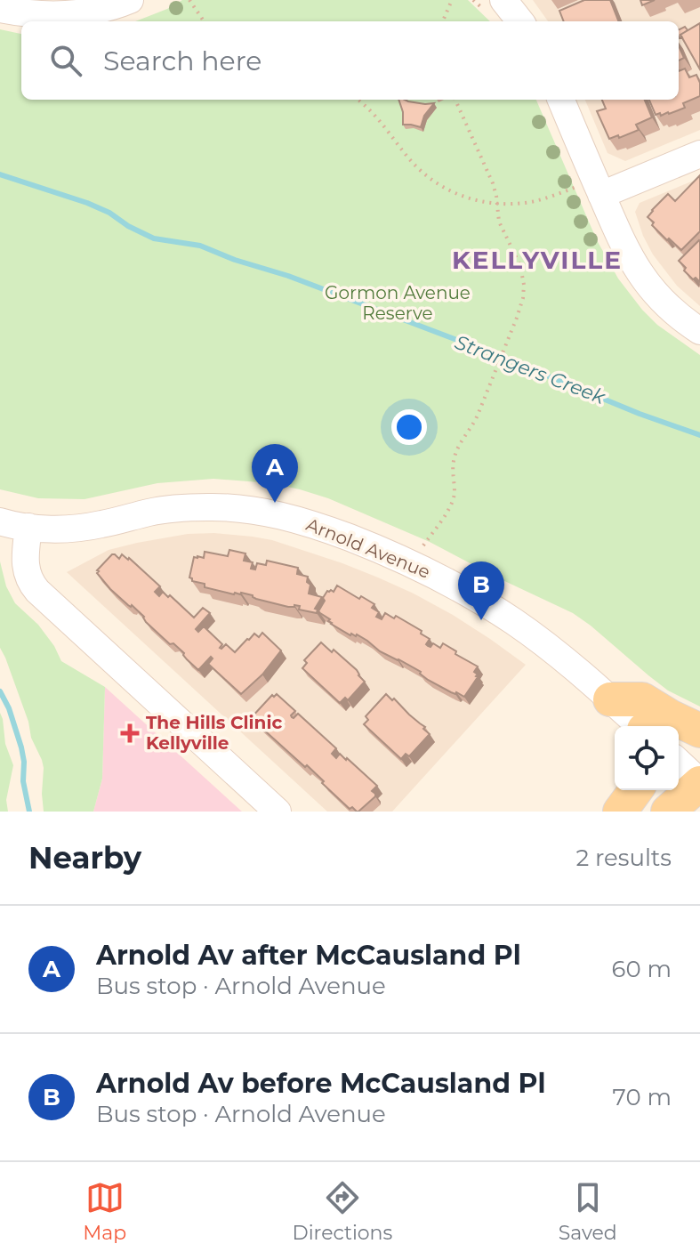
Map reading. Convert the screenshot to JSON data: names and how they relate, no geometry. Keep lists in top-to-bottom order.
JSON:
{
  "streets": {
    "street": ["Arnold Avenue"]
  },
  "districts": ["KELLYVILLE"],
  "water": ["Strangers Creek"],
  "parks": ["Gormon Avenue Reserve"],
  "places": {
    "health": ["The Hills Clinic Kellyville"]
  },
  "page": {
    "search": "Search here",
    "pins": ["A", "B"],
    "heading": ["Nearby", "2 results"],
    "list": [
      {
        "mark": "A",
        "name": "Arnold Av after McCausland Pl",
        "note": "Bus stop · Arnold Avenue",
        "value": "60 m"
      },
      {
        "mark": "B",
        "name": "Arnold Av before McCausland Pl",
        "note": "Bus stop · Arnold Avenue",
        "value": "70 m"
      }
    ],
    "nav": ["Map", "Directions", "Saved"]
  }
}
